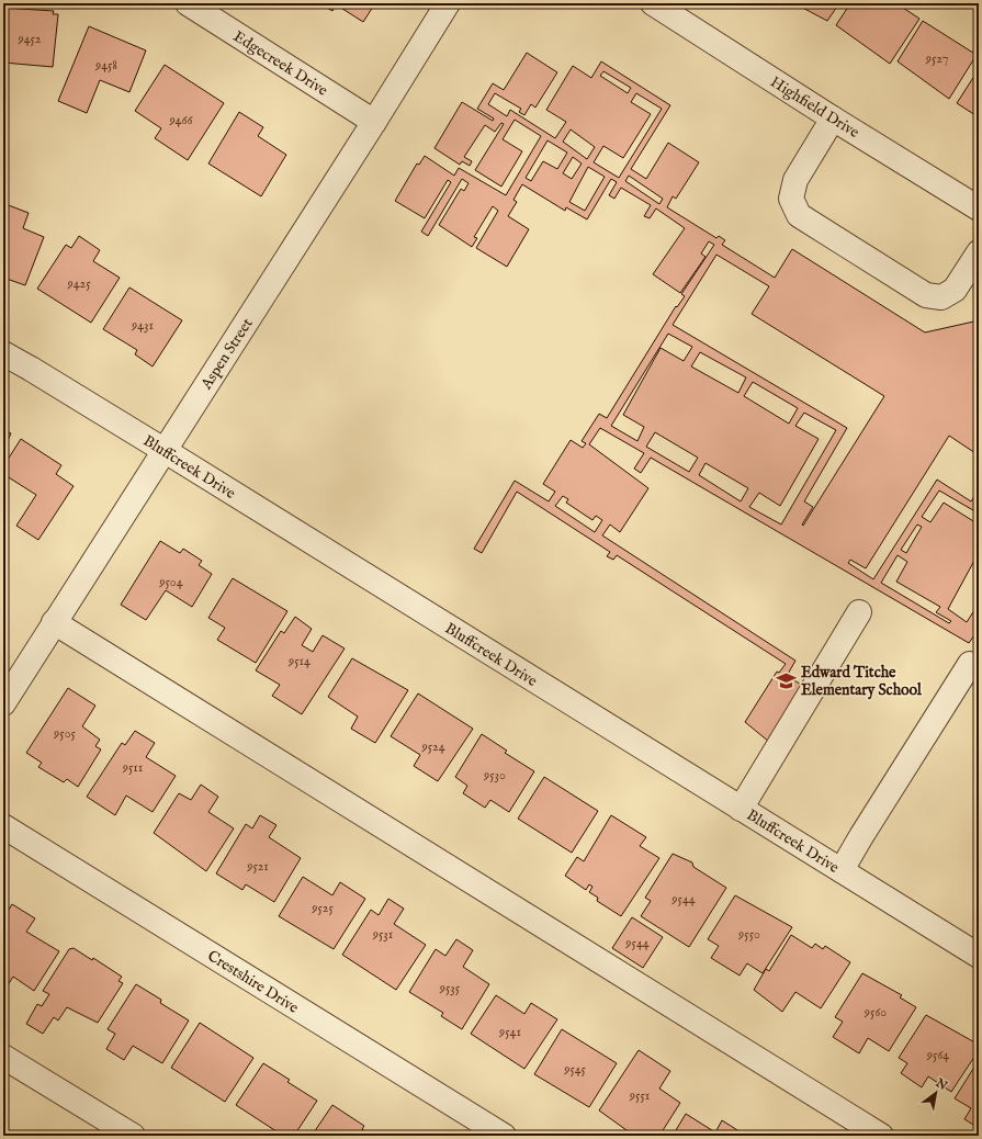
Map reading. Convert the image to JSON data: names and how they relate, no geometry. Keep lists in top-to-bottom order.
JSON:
{
  "streets": {
    "street": [
      "Edgecreek Drive",
      "Highfield Drive",
      "Aspen Street",
      "Bluffcreek Drive",
      "Crestshire Drive"
    ]
  },
  "crossings": [
    ["Edgecreek Drive", "Aspen Street"],
    ["Aspen Street", "Bluffcreek Drive"]
  ],
  "places": {
    "school or university": ["Edward Titche Elementary School"]
  },
  "house_numbers": [
    "9452",
    "9527",
    "9458",
    "9466",
    "9425",
    "9431",
    "9504",
    "9514",
    "9505",
    "9524",
    "9511",
    "9530",
    "9521",
    "9544",
    "9525",
    "9531",
    "9550",
    "9544",
    "9535",
    "9560",
    "9541",
    "9564",
    "9545",
    "9551"
  ],
  "north": "top right"
}
